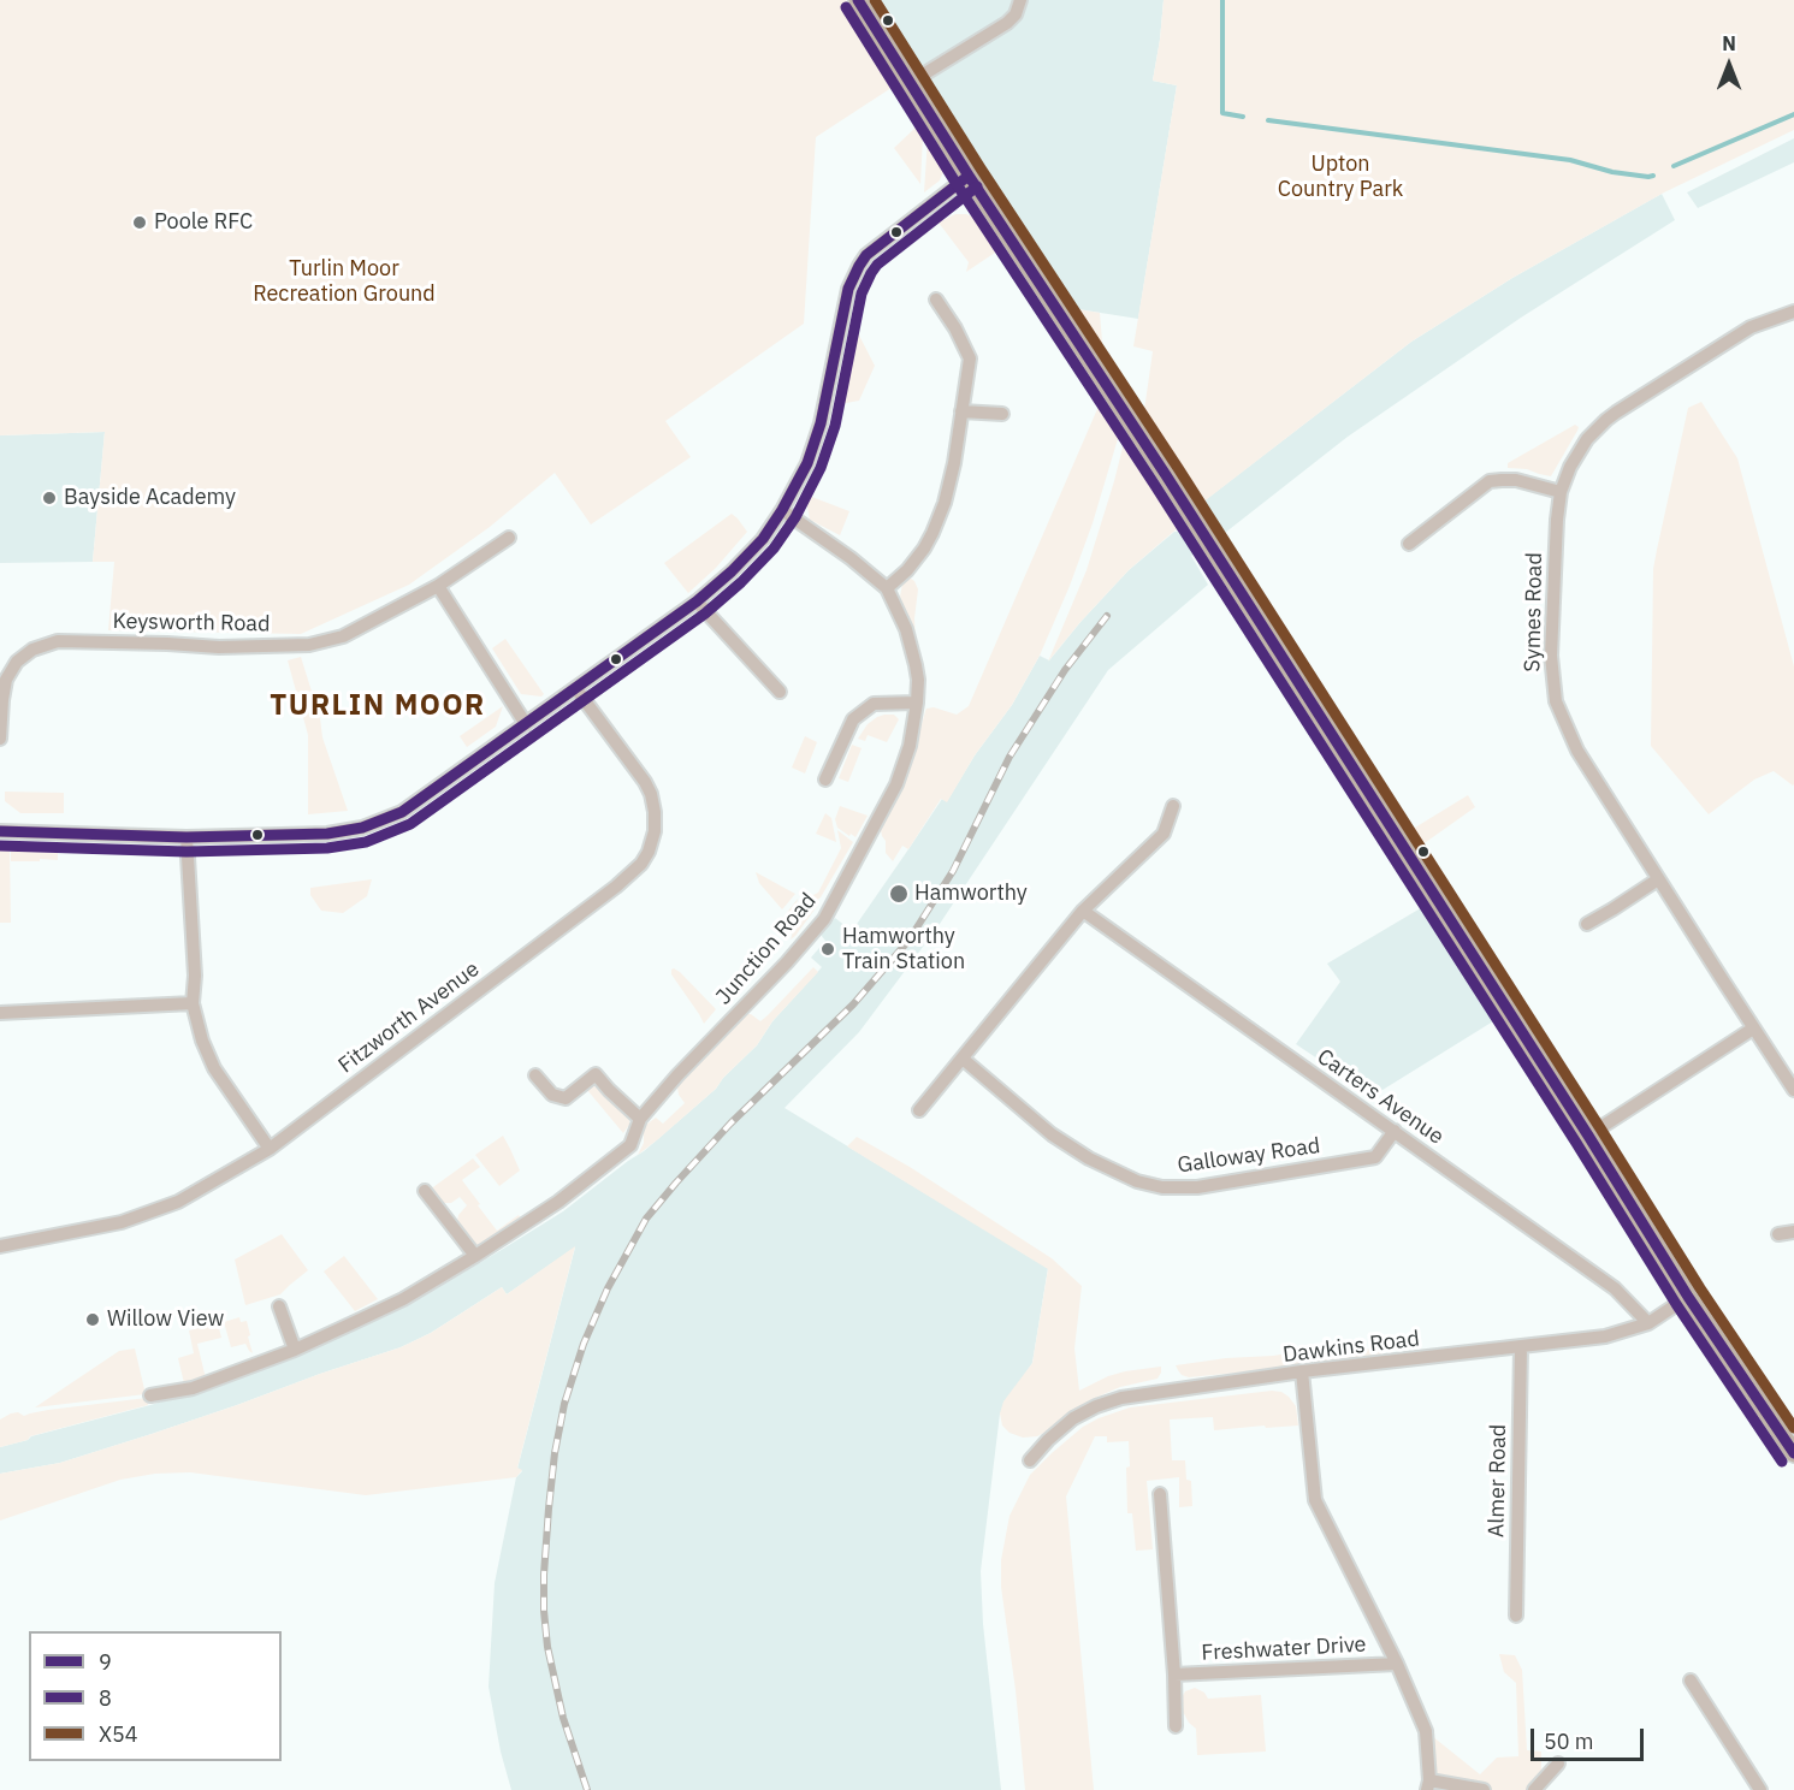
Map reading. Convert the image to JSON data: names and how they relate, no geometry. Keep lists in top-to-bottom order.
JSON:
{
  "streets": {
    "street": [
      "Symes Road",
      "Keysworth Road",
      "Junction Road",
      "Fitzworth Avenue",
      "Carters Avenue",
      "Galloway Road",
      "Dawkins Road",
      "Almer Road",
      "Freshwater Drive"
    ]
  },
  "crossings": [
    ["Carters Avenue", "Galloway Road"],
    ["Carters Avenue", "Dawkins Road"],
    ["Dawkins Road", "Almer Road"],
    ["Dawkins Road", "Freshwater Drive"]
  ],
  "districts": ["TURLIN MOOR"],
  "parks": ["Upton Country Park", "Turlin Moor Recreation Ground"],
  "places": [
    "Poole RFC",
    "Bayside Academy",
    "Hamworthy",
    "Hamworthy Train Station",
    "Willow View"
  ],
  "lines": ["transit line 9", "transit line X54", "transit line 8"],
  "legend": ["9", "8", "X54"],
  "scale_bar": "50 m",
  "north": "top"
}
